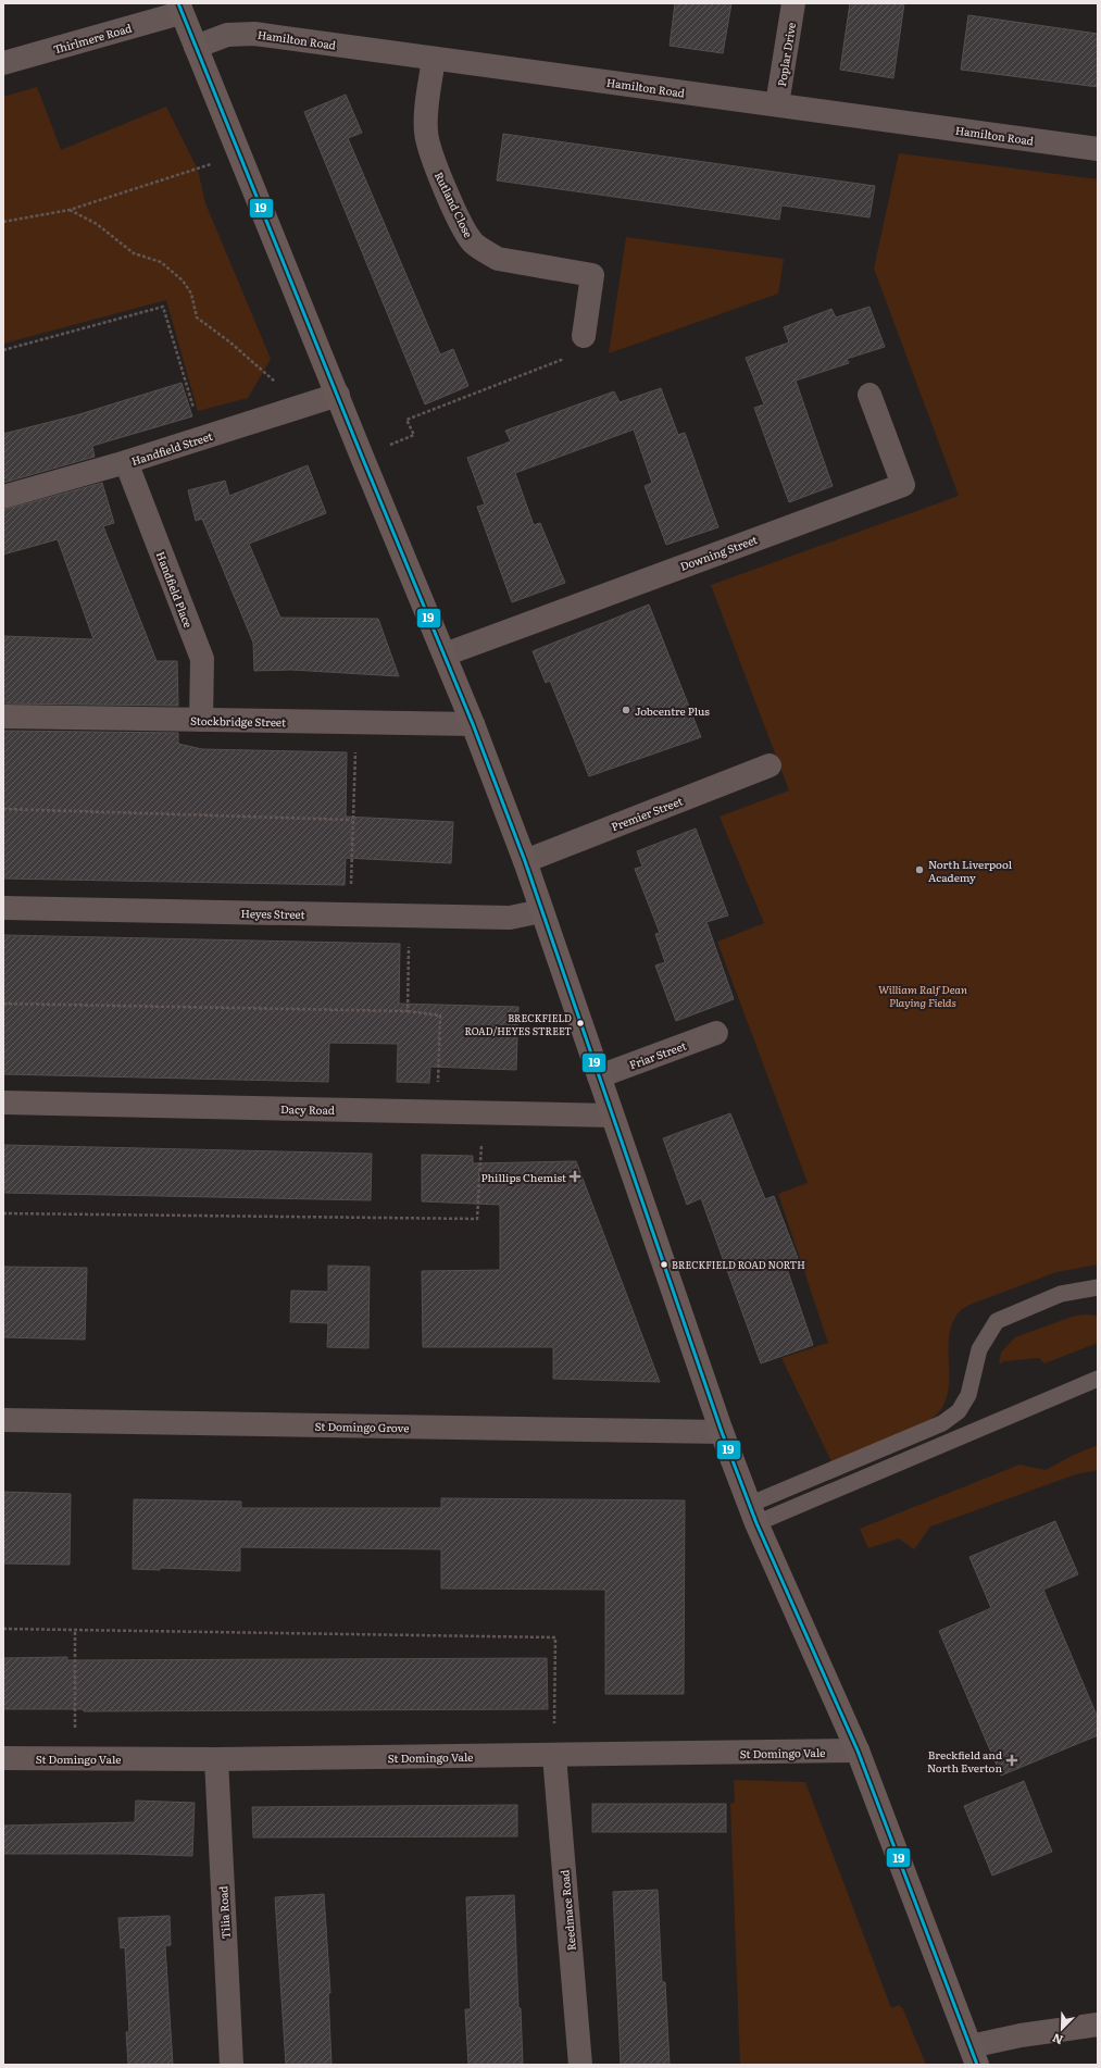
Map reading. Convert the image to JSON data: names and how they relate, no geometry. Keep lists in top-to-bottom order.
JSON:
{
  "streets": {
    "street": [
      "Thirlmere Road",
      "Hamilton Road",
      "Poplar Drive",
      "Rutland Close",
      "Handfield Street",
      "Downing Street",
      "Handfield Place",
      "Stockbridge Street",
      "Premier Street",
      "Heyes Street",
      "Friar Street",
      "Dacy Road",
      "St Domingo Grove",
      "St Domingo Vale",
      "Reedmace Road",
      "Tilia Road"
    ]
  },
  "crossings": [
    ["Hamilton Road", "Poplar Drive"],
    ["Hamilton Road", "Rutland Close"],
    ["Handfield Street", "Handfield Place"],
    ["Handfield Place", "Stockbridge Street"],
    ["St Domingo Vale", "Reedmace Road"],
    ["St Domingo Vale", "Tilia Road"]
  ],
  "parks": ["William Ralf Dean Playing Fields"],
  "places": {
    "other": [
      "Jobcentre Plus",
      "North Liverpool Academy",
      "BRECKFIELD ROAD/HEYES STREET",
      "BRECKFIELD ROAD NORTH"
    ],
    "health": ["Phillips Chemist", "Breckfield and North Everton"]
  },
  "lines": ["transit line 19"],
  "north": "bottom left"
}
